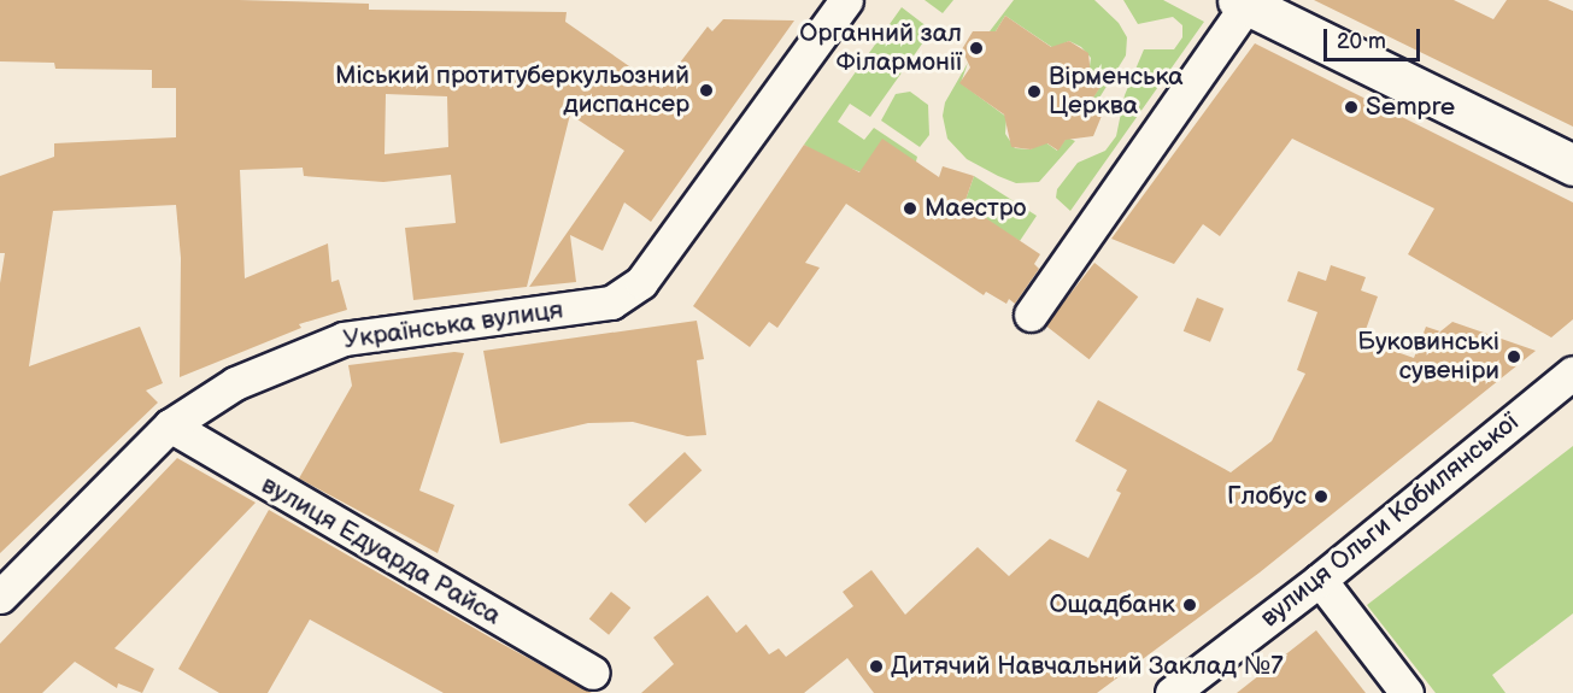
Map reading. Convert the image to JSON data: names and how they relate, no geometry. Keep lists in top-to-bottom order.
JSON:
{
  "streets": {
    "street": ["Українська вулиця", "вулиця Ольги Кобилянської", "вулиця Едуарда Райса"]
  },
  "crossings": [
    ["Українська вулиця", "вулиця Едуарда Райса"]
  ],
  "places": [
    "Органний зал Філармонії",
    "Міський протитуберкульозний диспансер",
    "Вірменська Церква",
    "Sempre",
    "Маестро",
    "Буковинські сувеніри",
    "Глобус",
    "Ощадбанк",
    "Дитячий Навчальний Заклад №7"
  ],
  "scale_bar": "20 m"
}
